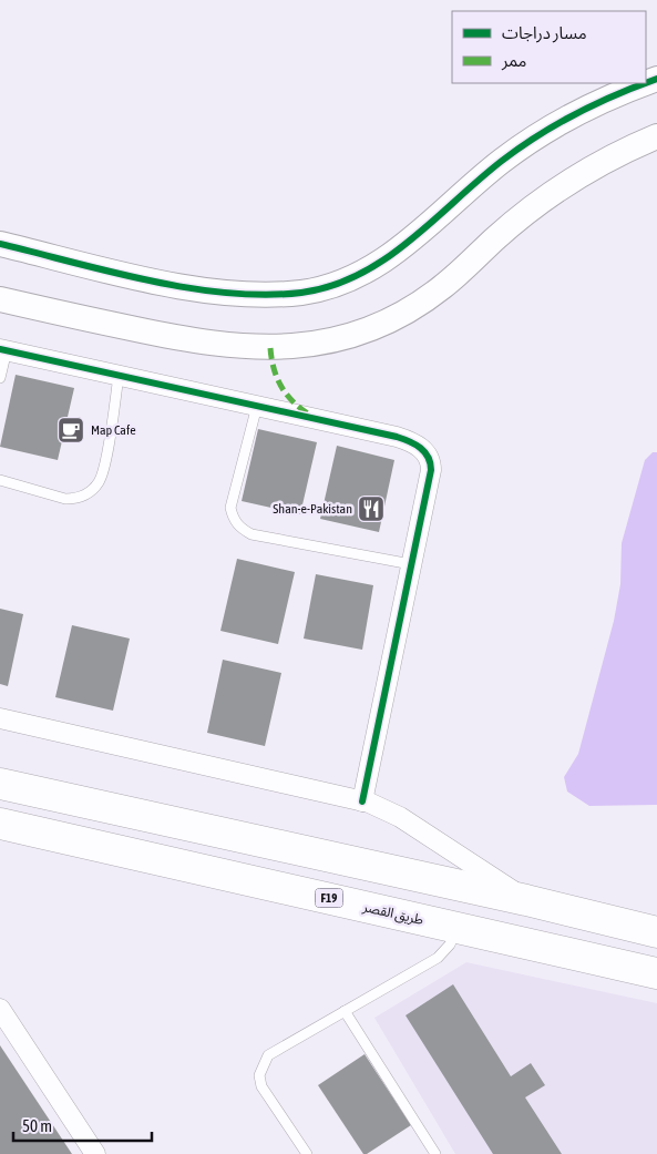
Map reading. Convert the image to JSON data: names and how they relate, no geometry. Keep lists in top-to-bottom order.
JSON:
{
  "streets": {
    "main road": ["F19", "طريق القصر"]
  },
  "places": {
    "cafe": ["Map Cafe"],
    "restaurant": ["Shan-e-Pakistan"]
  },
  "legend": ["مسار دراجات", "ممر"],
  "scale_bar": "50 m"
}
